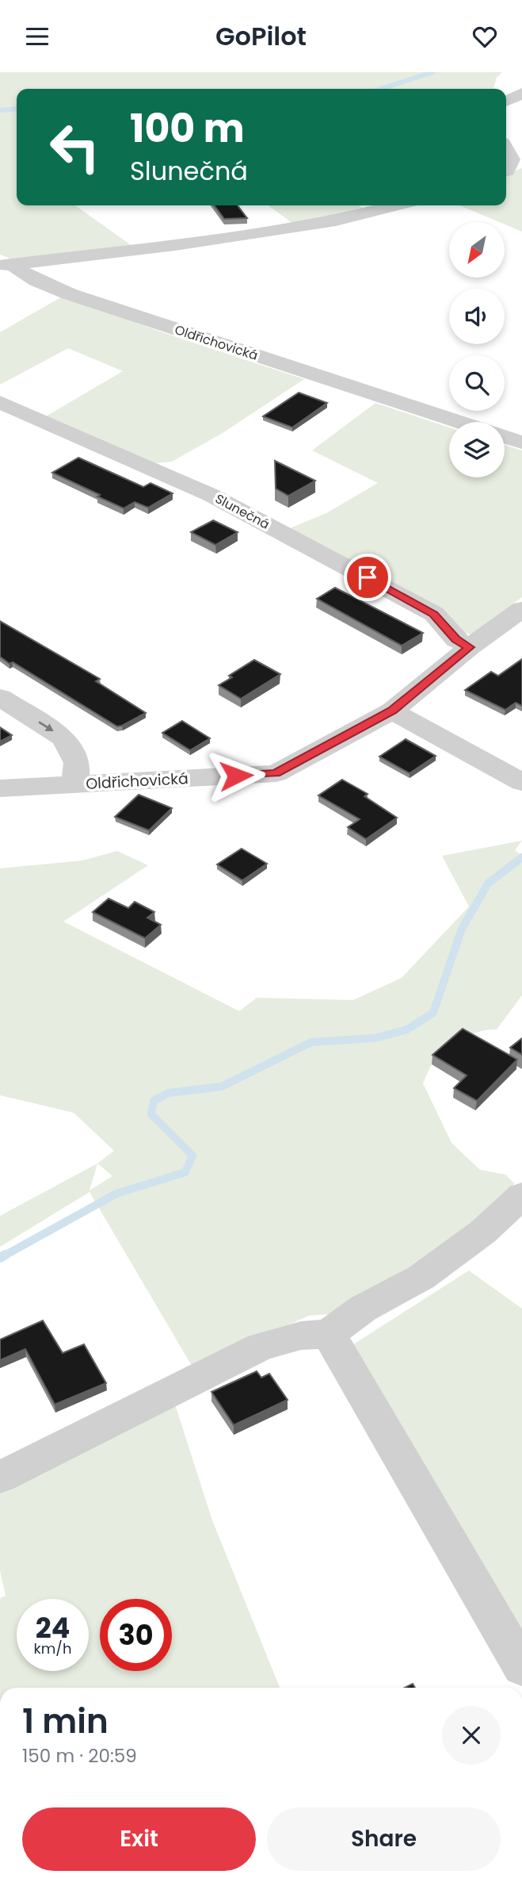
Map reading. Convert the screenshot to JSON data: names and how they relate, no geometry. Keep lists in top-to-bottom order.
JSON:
{
  "streets": {
    "street": ["Oldřichovická", "Slunečná"]
  },
  "crossings": [
    ["Oldřichovická", "Slunečná"]
  ],
  "north": "bottom left",
  "page": {
    "header": "GoPilot",
    "turn": ["100 m", "Slunečná"],
    "speed": "24 km/h",
    "limit": "30",
    "heading": ["1 min", "150 m · 20:59"],
    "buttons": ["Exit", "Share"]
  }
}
